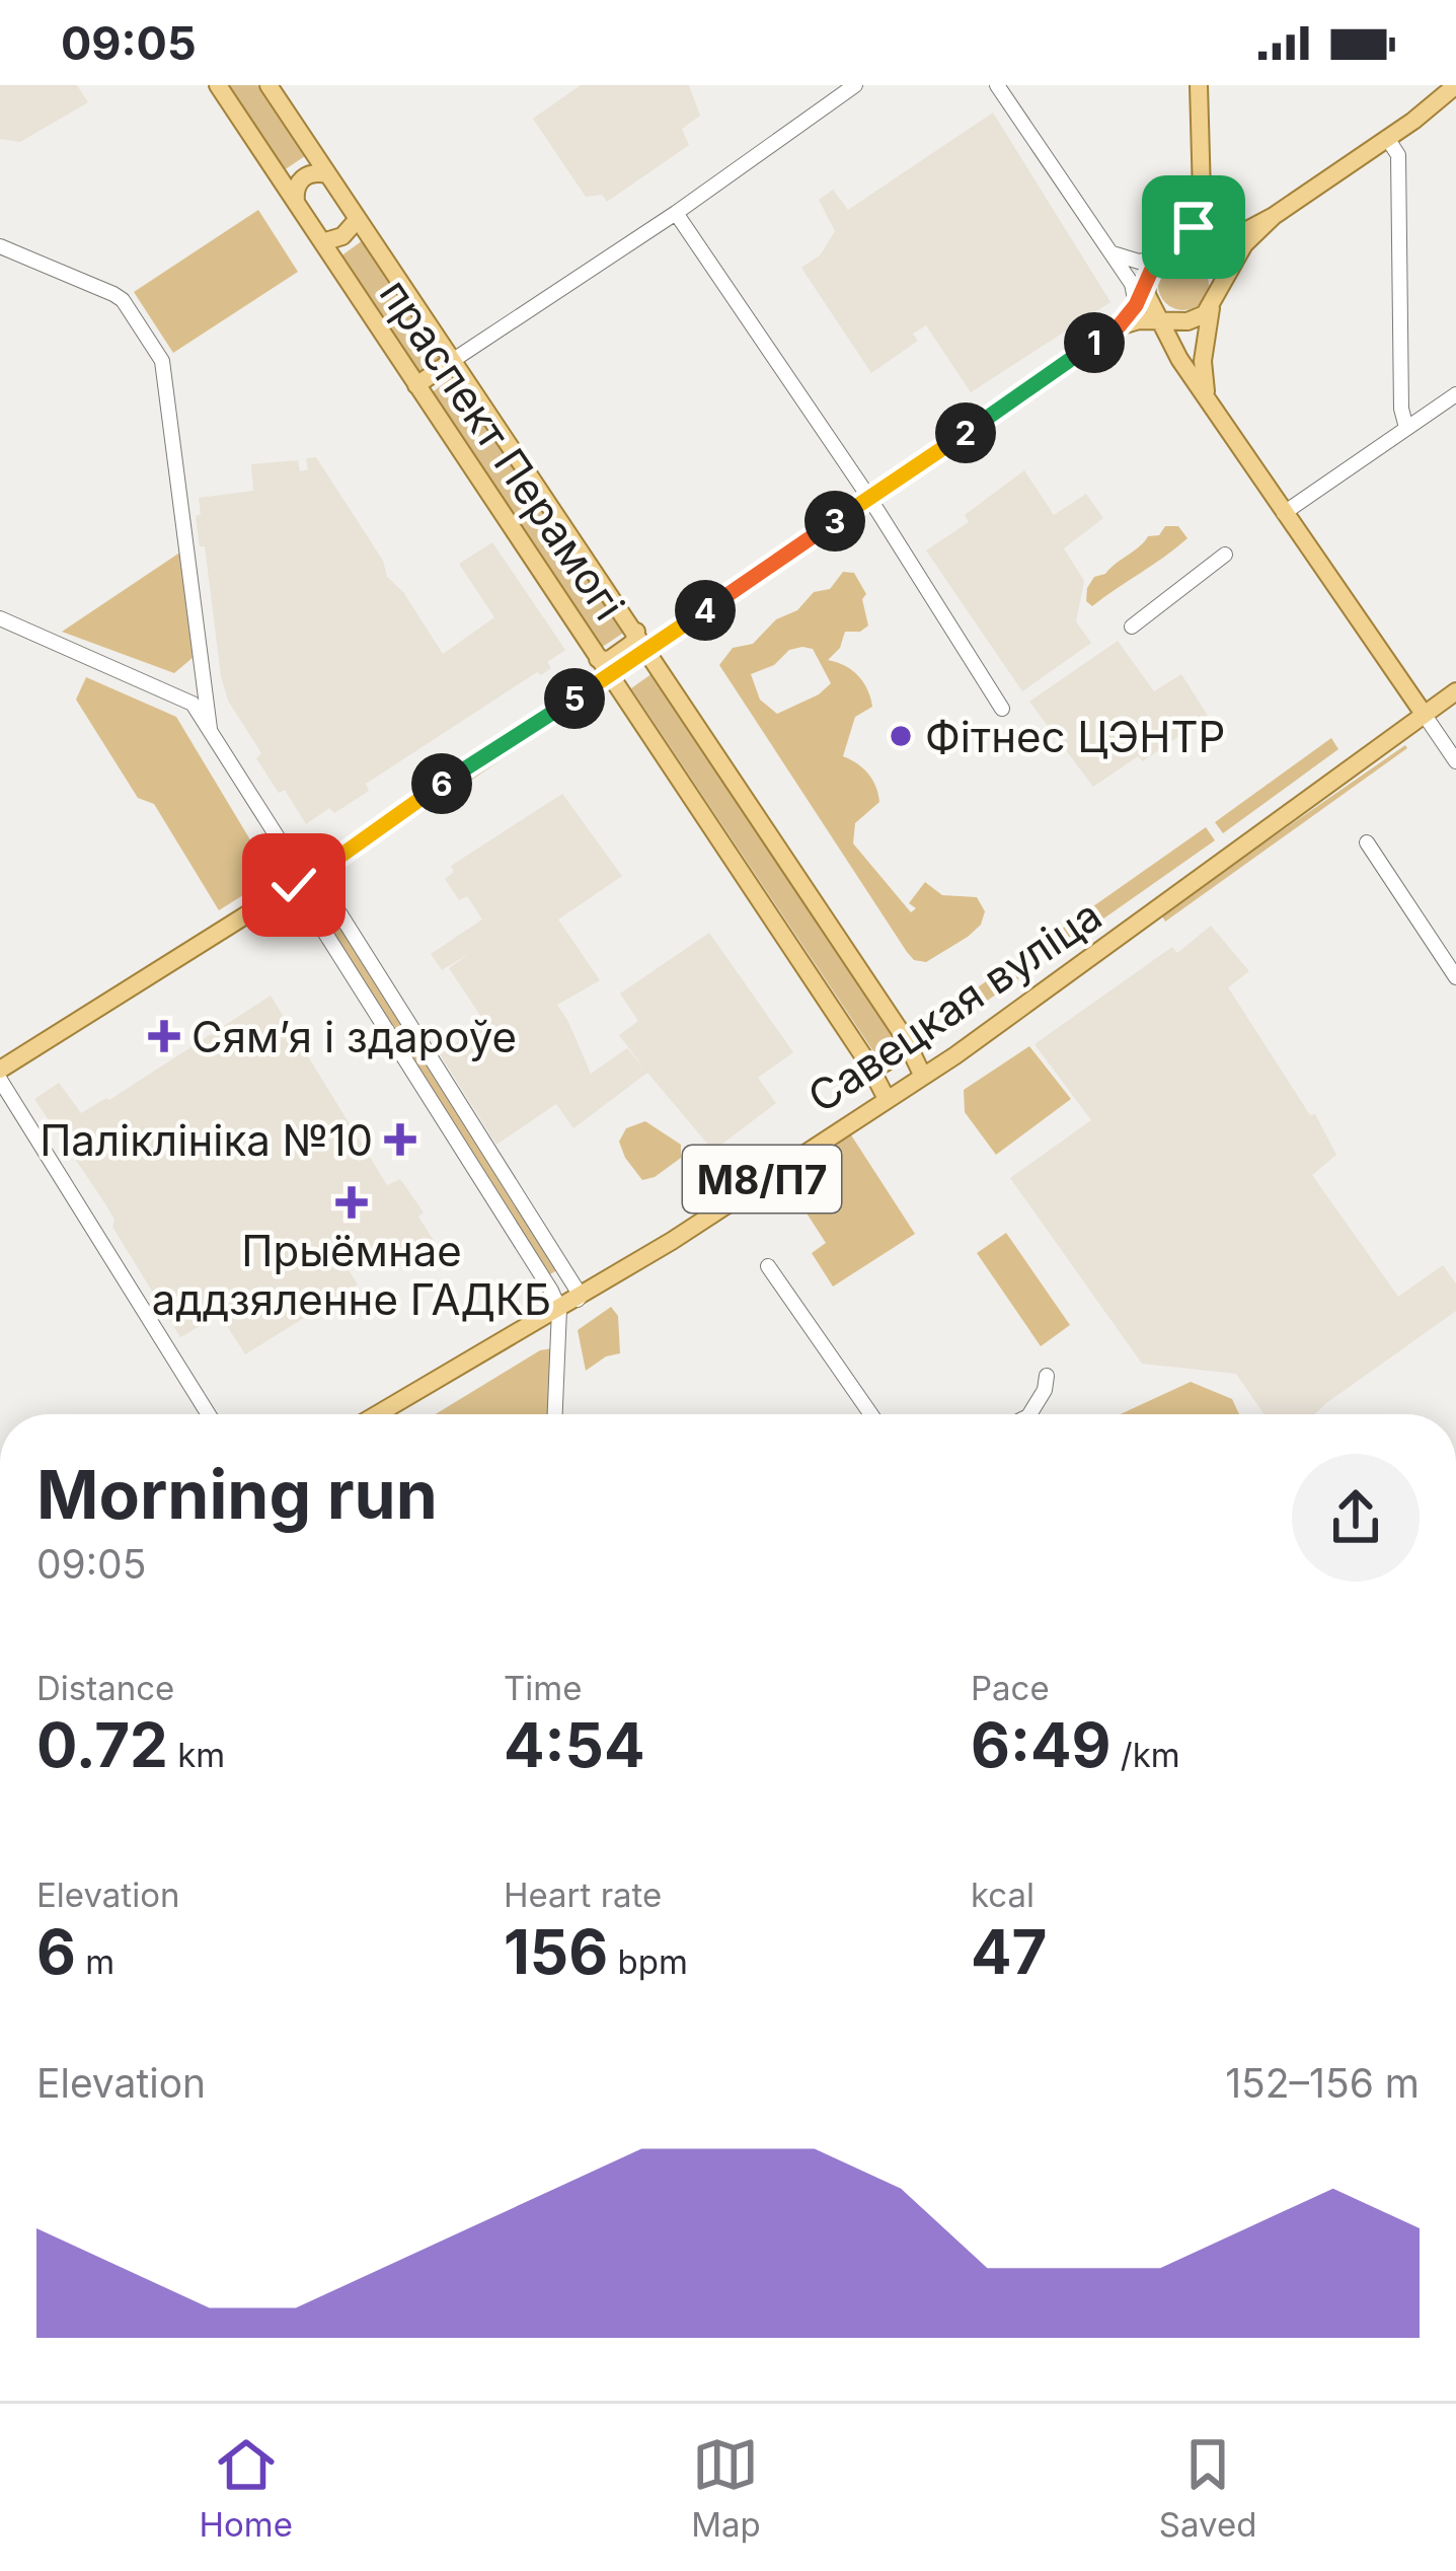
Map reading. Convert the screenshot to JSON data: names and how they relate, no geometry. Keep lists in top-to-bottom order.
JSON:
{
  "streets": {
    "main road": ["праспект Перамогі", "Савецкая вуліца", "М8/П7"]
  },
  "crossings": [
    ["праспект Перамогі", "Савецкая вуліца"]
  ],
  "places": {
    "other": ["Фітнес ЦЭНТР"],
    "health": ["Сямʼя і здароўе", "Паліклініка №10", "Прыёмнае аддзяленне ГАДКБ"]
  },
  "page": {
    "status": "09:05",
    "pins": [
      "1",
      "2",
      "3",
      "4",
      "5",
      "6"
    ],
    "heading": ["Morning run", "09:05"],
    "stats": [
      ["Distance", "0.72 km"],
      ["Time", "4:54"],
      ["Pace", "6:49 /km"],
      ["Elevation", "6 m"],
      ["Heart rate", "156 bpm"],
      ["kcal", "47"]
    ],
    "chart": ["Elevation", "152–156 m"],
    "tabs": ["Home", "Map", "Saved"]
  }
}
